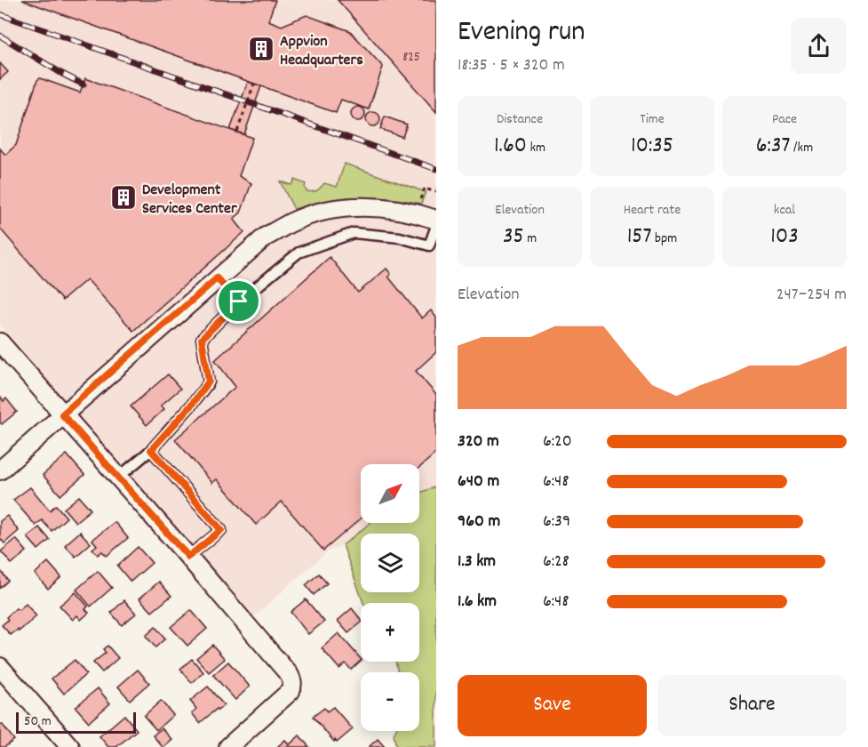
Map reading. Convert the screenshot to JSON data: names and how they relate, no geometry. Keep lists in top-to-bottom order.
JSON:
{
  "places": {
    "building": ["Appvion Headquarters", "Development Services Center"]
  },
  "house_numbers": ["825"],
  "scale_bar": "50 m",
  "north": "top right",
  "page": {
    "heading": ["Evening run", "18:35 · 5 × 320 m"],
    "stats": [
      ["Distance", "1.60 km"],
      ["Time", "10:35"],
      ["Pace", "6:37 /km"],
      ["Elevation", "35 m"],
      ["Heart rate", "157 bpm"],
      ["kcal", "103"]
    ],
    "chart": ["Elevation", "247–254 m"],
    "list": [
      {
        "name": "320 m",
        "note": "6:20"
      },
      {
        "name": "640 m",
        "note": "6:48"
      },
      {
        "name": "960 m",
        "note": "6:39"
      },
      {
        "name": "1.3 km",
        "note": "6:28"
      },
      {
        "name": "1.6 km",
        "note": "6:48"
      }
    ],
    "map_buttons": ["+", "−"],
    "buttons": ["Save", "Share"],
    "scale": "50 m"
  }
}
